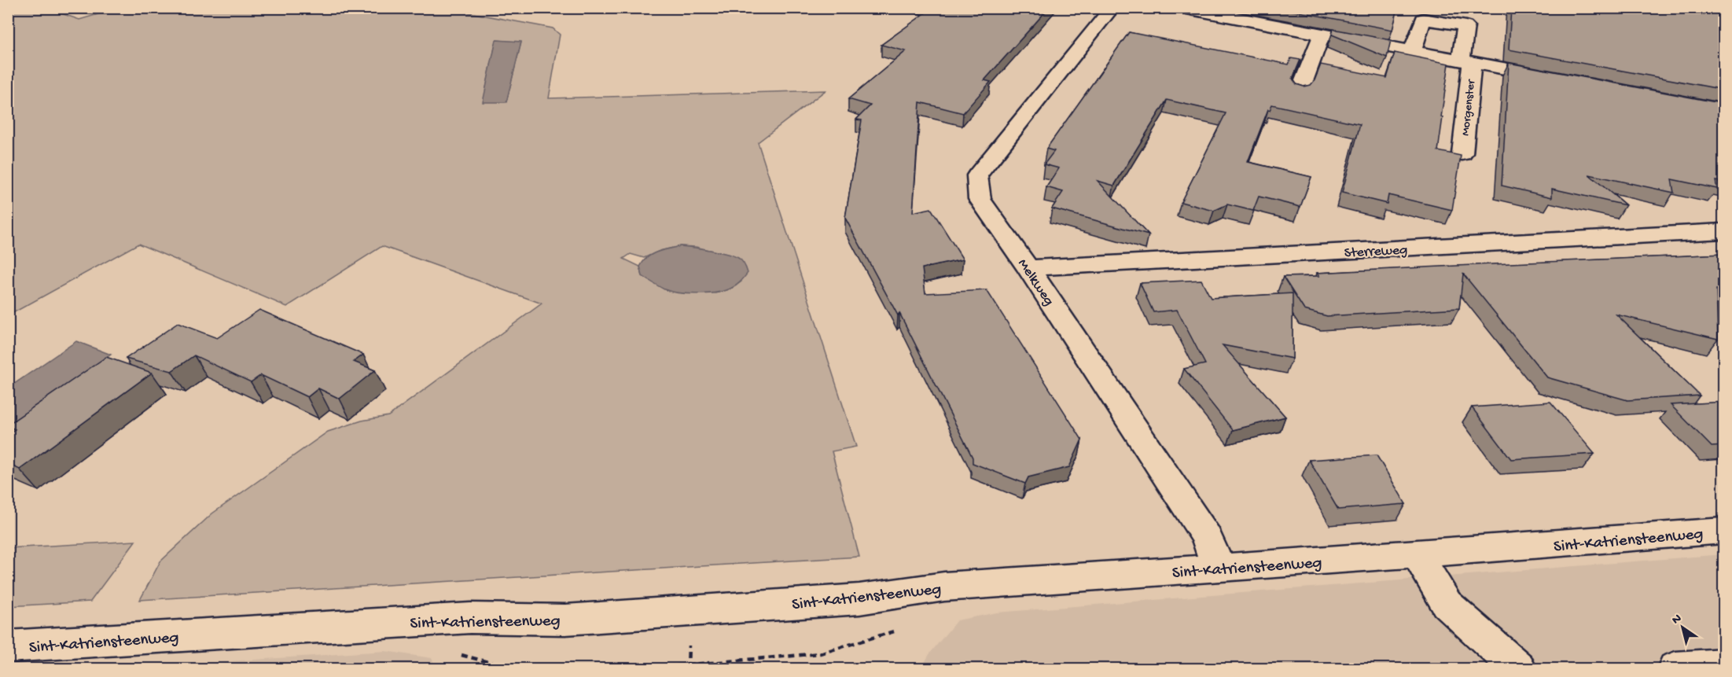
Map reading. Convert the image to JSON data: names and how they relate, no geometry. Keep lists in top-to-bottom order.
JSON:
{
  "streets": {
    "street": [
      "Morgenster",
      "Sterreweg",
      "Melkweg",
      "Sint-Katriensteenweg"
    ]
  },
  "crossings": [
    ["Sterreweg", "Melkweg"],
    ["Melkweg", "Sint-Katriensteenweg"]
  ],
  "north": "top left"
}
